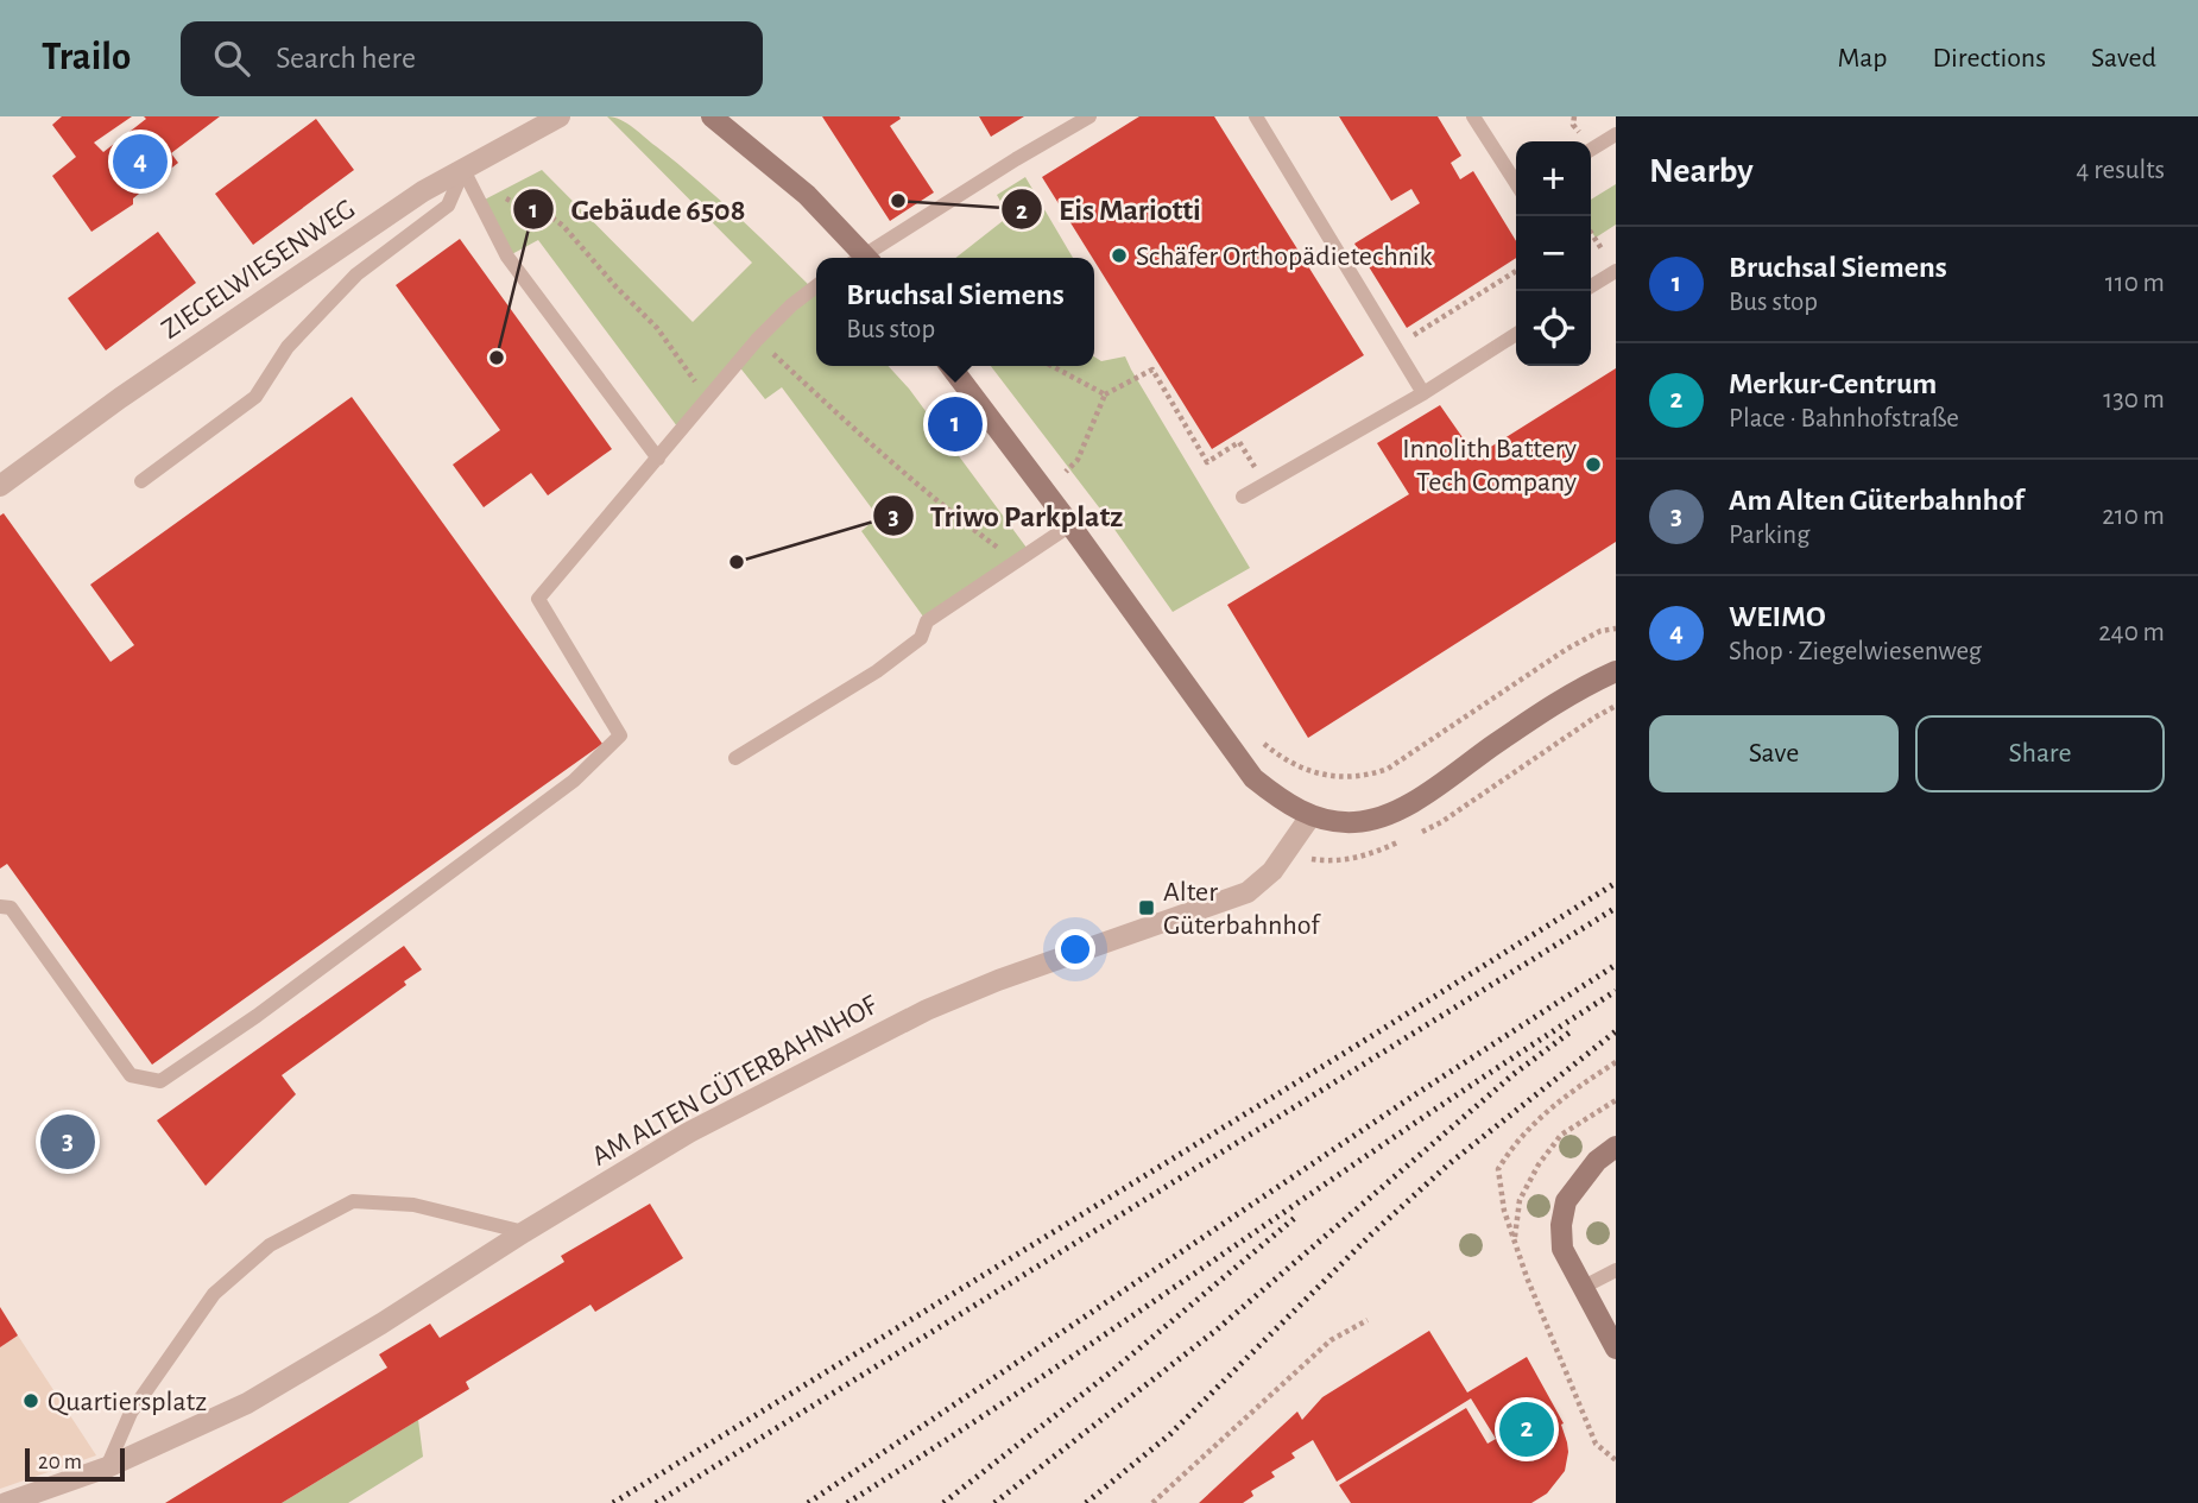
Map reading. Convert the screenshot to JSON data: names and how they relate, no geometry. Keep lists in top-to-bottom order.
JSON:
{
  "streets": {
    "street": ["ZIEGELWIESENWEG", "AM ALTEN GÜTERBAHNHOF"]
  },
  "places": {
    "other": [
      "Eis Mariotti",
      "Schäfer Orthopädietechnik",
      "Gebäude 6508",
      "Innolith Battery Tech Company",
      "Triwo Parkplatz",
      "Quartiersplatz"
    ],
    "transit": ["Alter Güterbahnhof"]
  },
  "scale_bar": "20 m",
  "page": {
    "header": "Trailo",
    "search": "Search here",
    "nav": ["Map", "Directions", "Saved"],
    "heading": ["Nearby", "4 results"],
    "pins": [
      "4",
      "1",
      "3",
      "2"
    ],
    "map_buttons": ["+", "−"],
    "list": [
      {
        "mark": "1",
        "name": "Bruchsal Siemens",
        "note": "Bus stop",
        "value": "110 m"
      },
      {
        "mark": "2",
        "name": "Merkur-Centrum",
        "note": "Place · Bahnhofstraße",
        "value": "130 m"
      },
      {
        "mark": "3",
        "name": "Am Alten Güterbahnhof",
        "note": "Parking",
        "value": "210 m"
      },
      {
        "mark": "4",
        "name": "WEIMO",
        "note": "Shop · Ziegelwiesenweg",
        "value": "240 m"
      }
    ],
    "popup": ["Bruchsal Siemens", "Bus stop"],
    "buttons": ["Save", "Share"],
    "scale": "20 m"
  }
}
